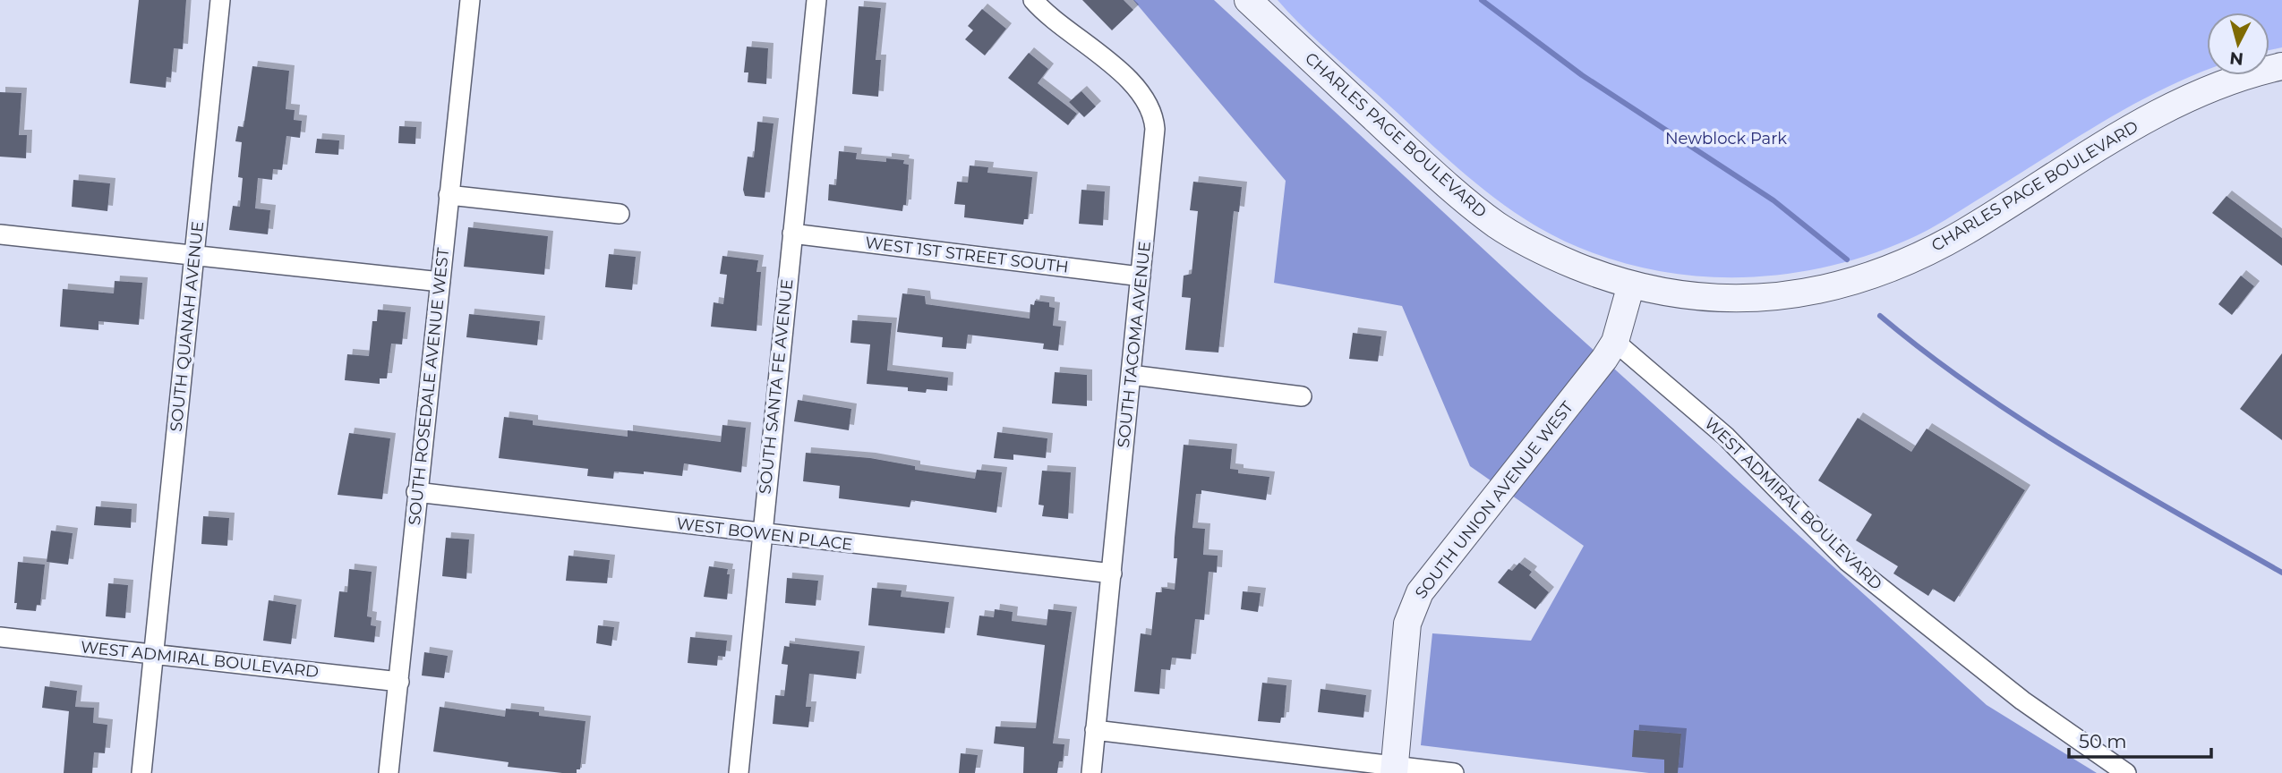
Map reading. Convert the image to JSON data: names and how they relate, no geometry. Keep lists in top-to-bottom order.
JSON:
{
  "streets": {
    "main road": ["CHARLES PAGE BOULEVARD", "SOUTH UNION AVENUE WEST"],
    "street": [
      "WEST 1ST STREET SOUTH",
      "SOUTH QUANAH AVENUE",
      "SOUTH TACOMA AVENUE",
      "SOUTH ROSEDALE AVENUE WEST",
      "SOUTH SANTA FE AVENUE",
      "WEST ADMIRAL BOULEVARD",
      "WEST BOWEN PLACE"
    ]
  },
  "crossings": [
    ["CHARLES PAGE BOULEVARD", "SOUTH UNION AVENUE WEST"],
    ["WEST 1ST STREET SOUTH", "SOUTH TACOMA AVENUE"],
    ["WEST 1ST STREET SOUTH", "SOUTH SANTA FE AVENUE"],
    ["SOUTH QUANAH AVENUE", "WEST ADMIRAL BOULEVARD"],
    ["SOUTH TACOMA AVENUE", "WEST BOWEN PLACE"],
    ["SOUTH ROSEDALE AVENUE WEST", "WEST ADMIRAL BOULEVARD"],
    ["SOUTH ROSEDALE AVENUE WEST", "WEST BOWEN PLACE"],
    ["SOUTH SANTA FE AVENUE", "WEST BOWEN PLACE"],
    ["SOUTH UNION AVENUE WEST", "WEST ADMIRAL BOULEVARD"]
  ],
  "parks": ["Newblock Park"],
  "scale_bar": "50 m",
  "north": "bottom"
}
